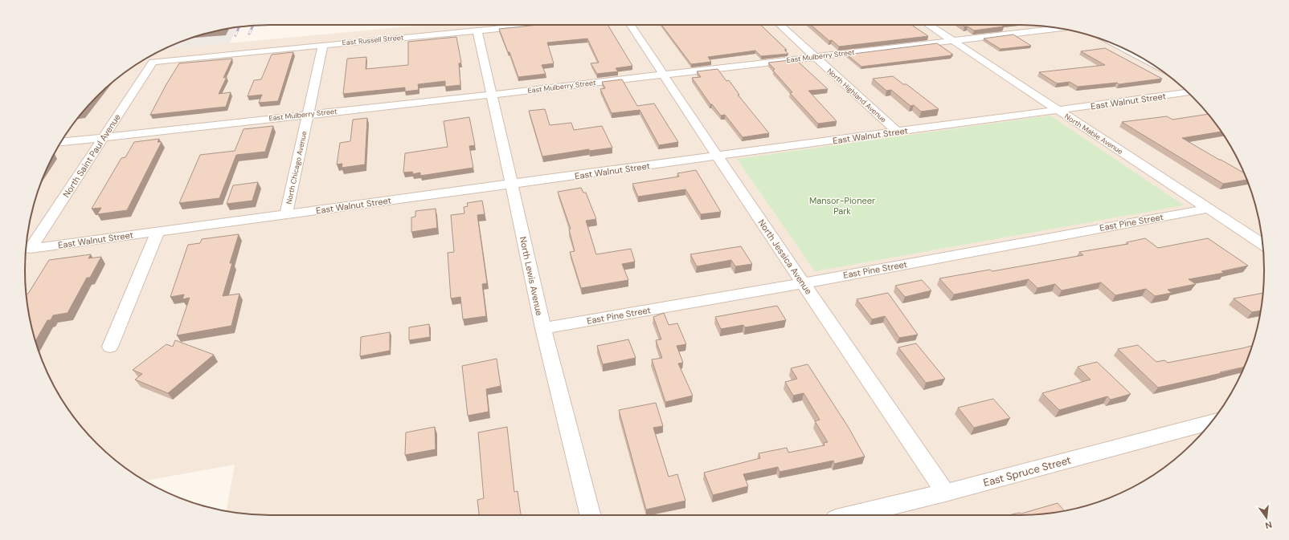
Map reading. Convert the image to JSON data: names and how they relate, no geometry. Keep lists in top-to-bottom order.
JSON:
{
  "streets": {
    "street": [
      "East Russell Street",
      "East Mulberry Street",
      "North Highland Avenue",
      "East Walnut Street",
      "North Mable Avenue",
      "North Saint Paul Avenue",
      "North Chicago Avenue",
      "East Pine Street",
      "North Jessica Avenue",
      "North Lewis Avenue",
      "East Spruce Street"
    ]
  },
  "crossings": [
    ["East Russell Street", "North Saint Paul Avenue"],
    ["East Russell Street", "North Chicago Avenue"],
    ["East Russell Street", "North Lewis Avenue"],
    ["East Mulberry Street", "North Highland Avenue"],
    ["East Mulberry Street", "North Mable Avenue"],
    ["East Mulberry Street", "North Saint Paul Avenue"],
    ["East Mulberry Street", "North Chicago Avenue"],
    ["East Mulberry Street", "North Jessica Avenue"],
    ["East Mulberry Street", "North Lewis Avenue"],
    ["North Highland Avenue", "East Walnut Street"],
    ["East Walnut Street", "North Mable Avenue"],
    ["East Walnut Street", "North Saint Paul Avenue"],
    ["East Walnut Street", "North Chicago Avenue"],
    ["East Walnut Street", "North Jessica Avenue"],
    ["East Walnut Street", "North Lewis Avenue"],
    ["North Mable Avenue", "East Pine Street"],
    ["East Pine Street", "North Jessica Avenue"],
    ["East Pine Street", "North Lewis Avenue"],
    ["North Jessica Avenue", "East Spruce Street"]
  ],
  "parks": ["Mansor-Pioneer Park"],
  "north": "bottom"
}
